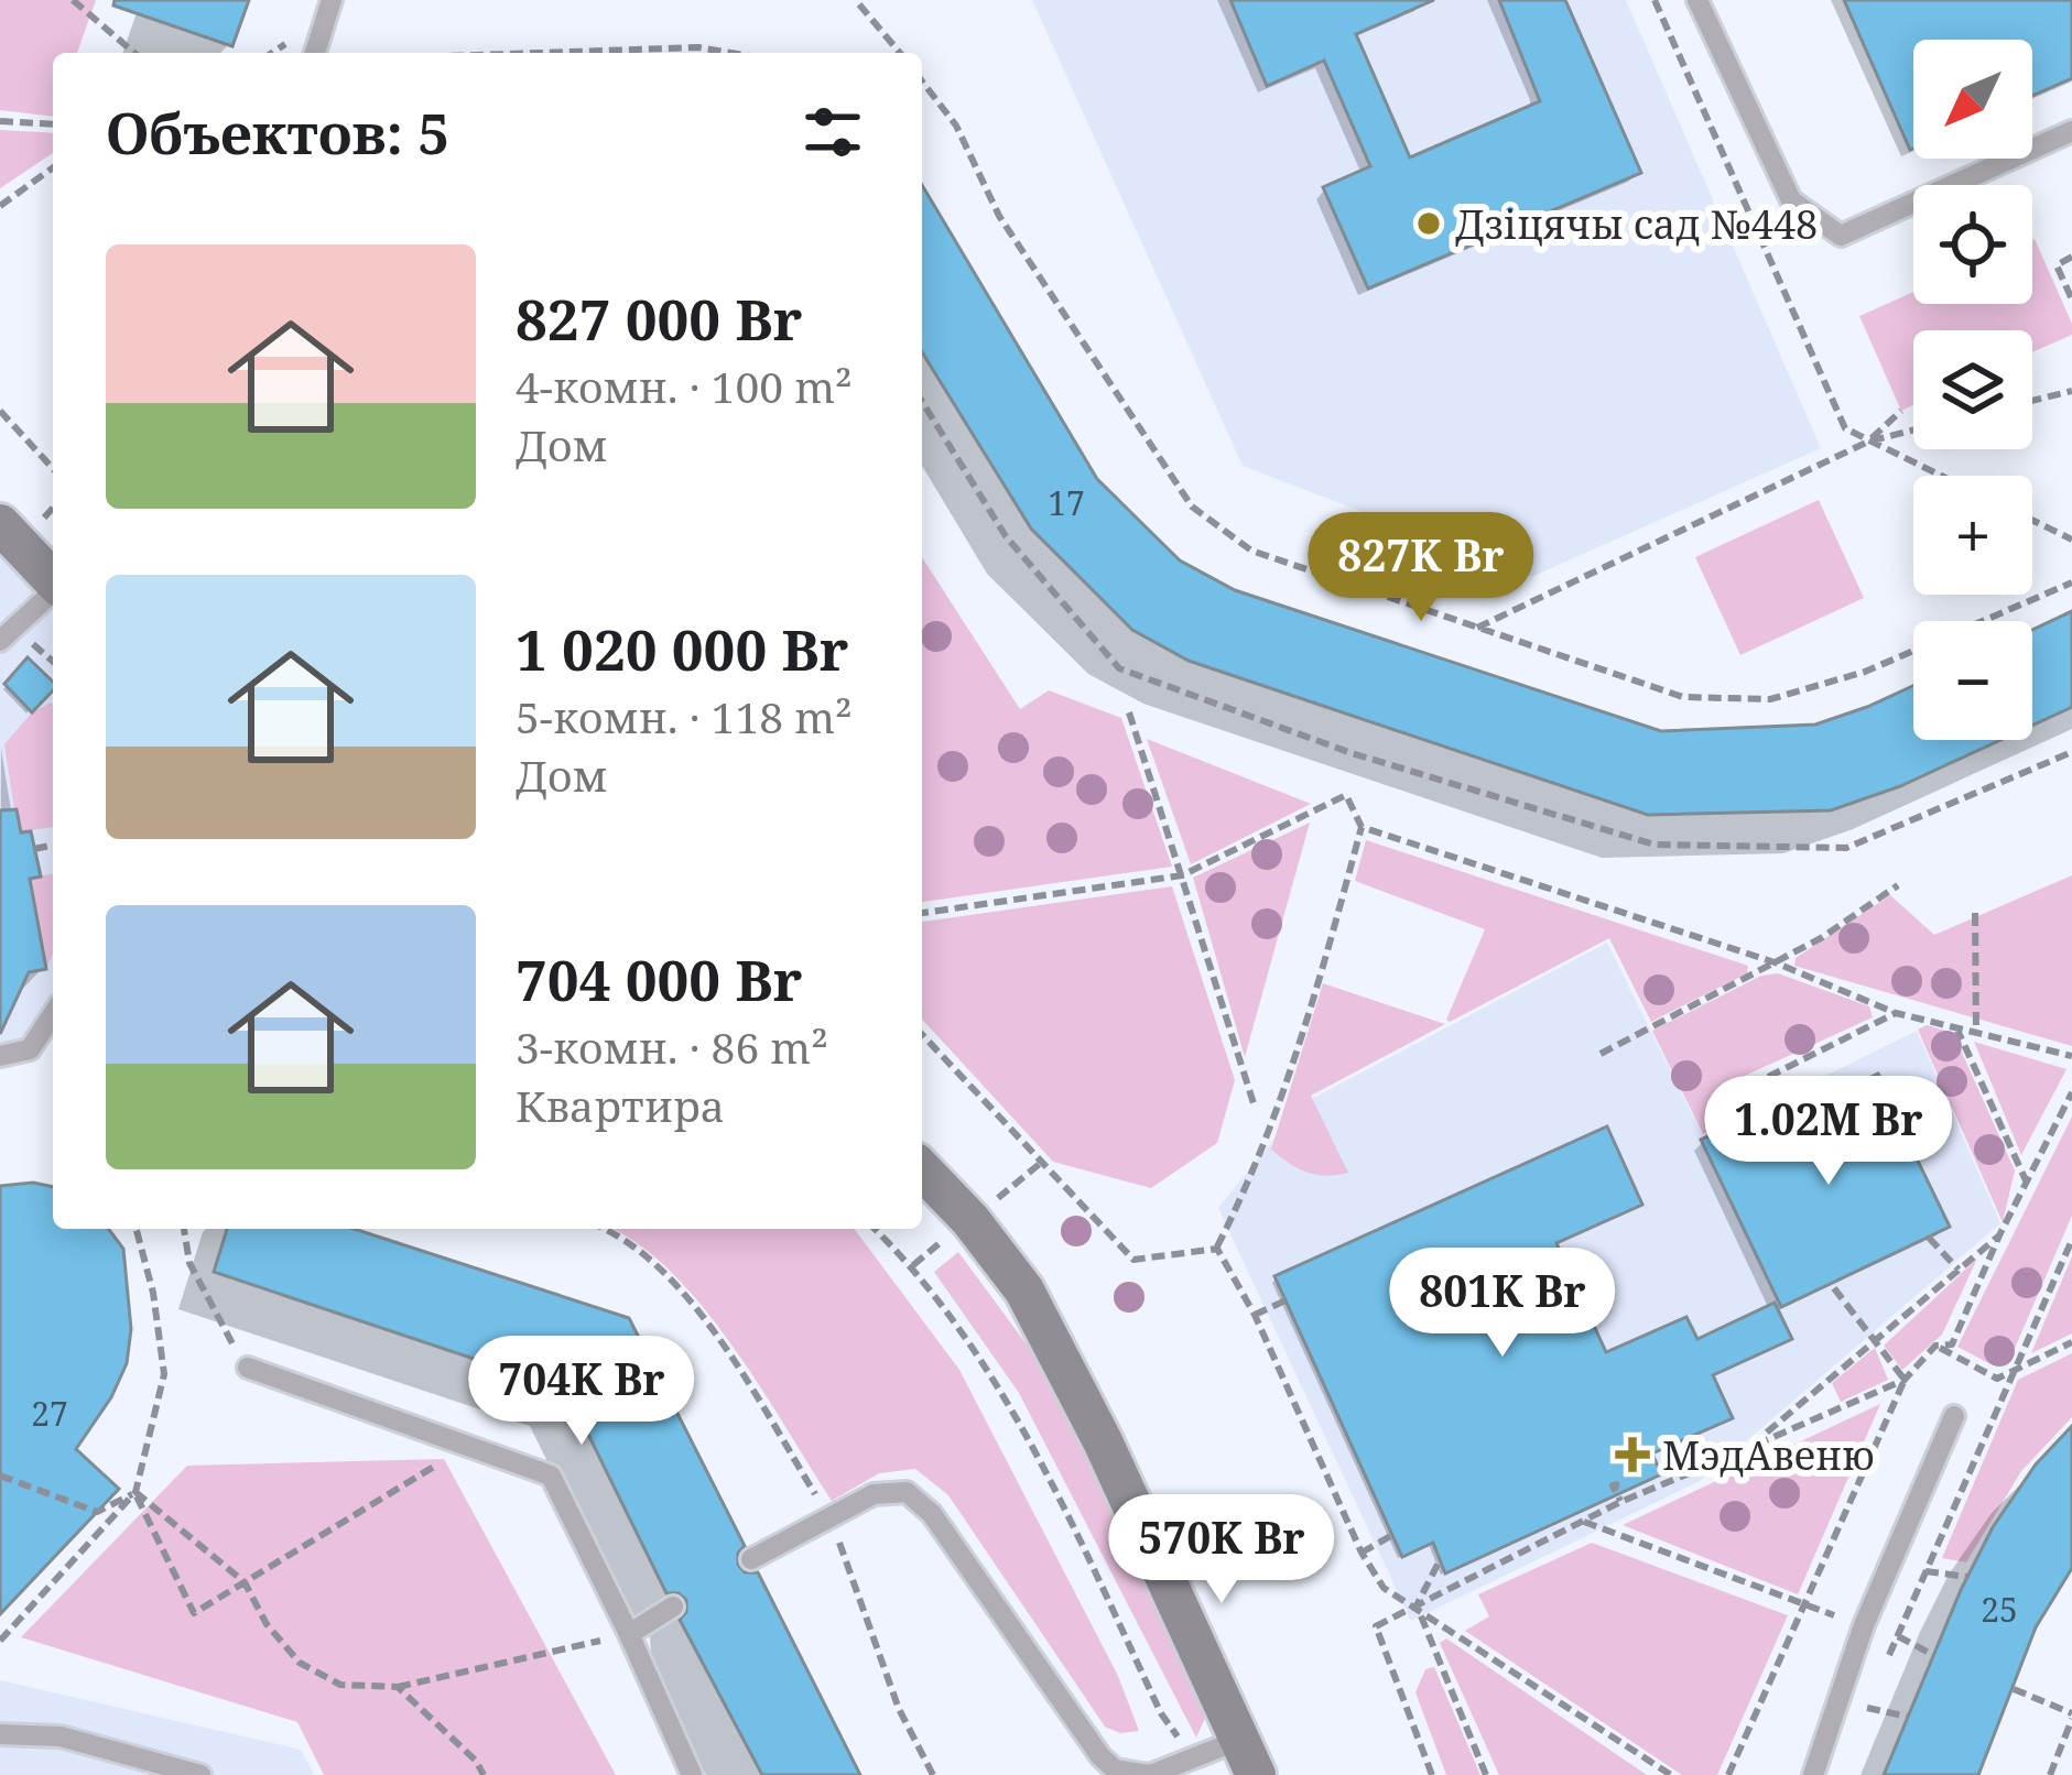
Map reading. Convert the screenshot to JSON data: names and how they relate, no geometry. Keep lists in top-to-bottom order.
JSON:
{
  "places": {
    "other": ["Дзіцячы сад №448"],
    "health": ["МэдАвеню"]
  },
  "house_numbers": ["17", "27", "25"],
  "north": "bottom left",
  "page": {
    "map_buttons": ["+", "−"],
    "heading": "Объектов: 5",
    "list": [
      {
        "name": "827 000 Br",
        "note": "4-комн. · 100 m² · Дом"
      },
      {
        "name": "1 020 000 Br",
        "note": "5-комн. · 118 m² · Дом"
      },
      {
        "name": "704 000 Br",
        "note": "3-комн. · 86 m² · Квартира"
      }
    ],
    "price": [
      "827K Br",
      "1.02M Br",
      "801K Br",
      "704K Br",
      "570K Br"
    ]
  }
}
